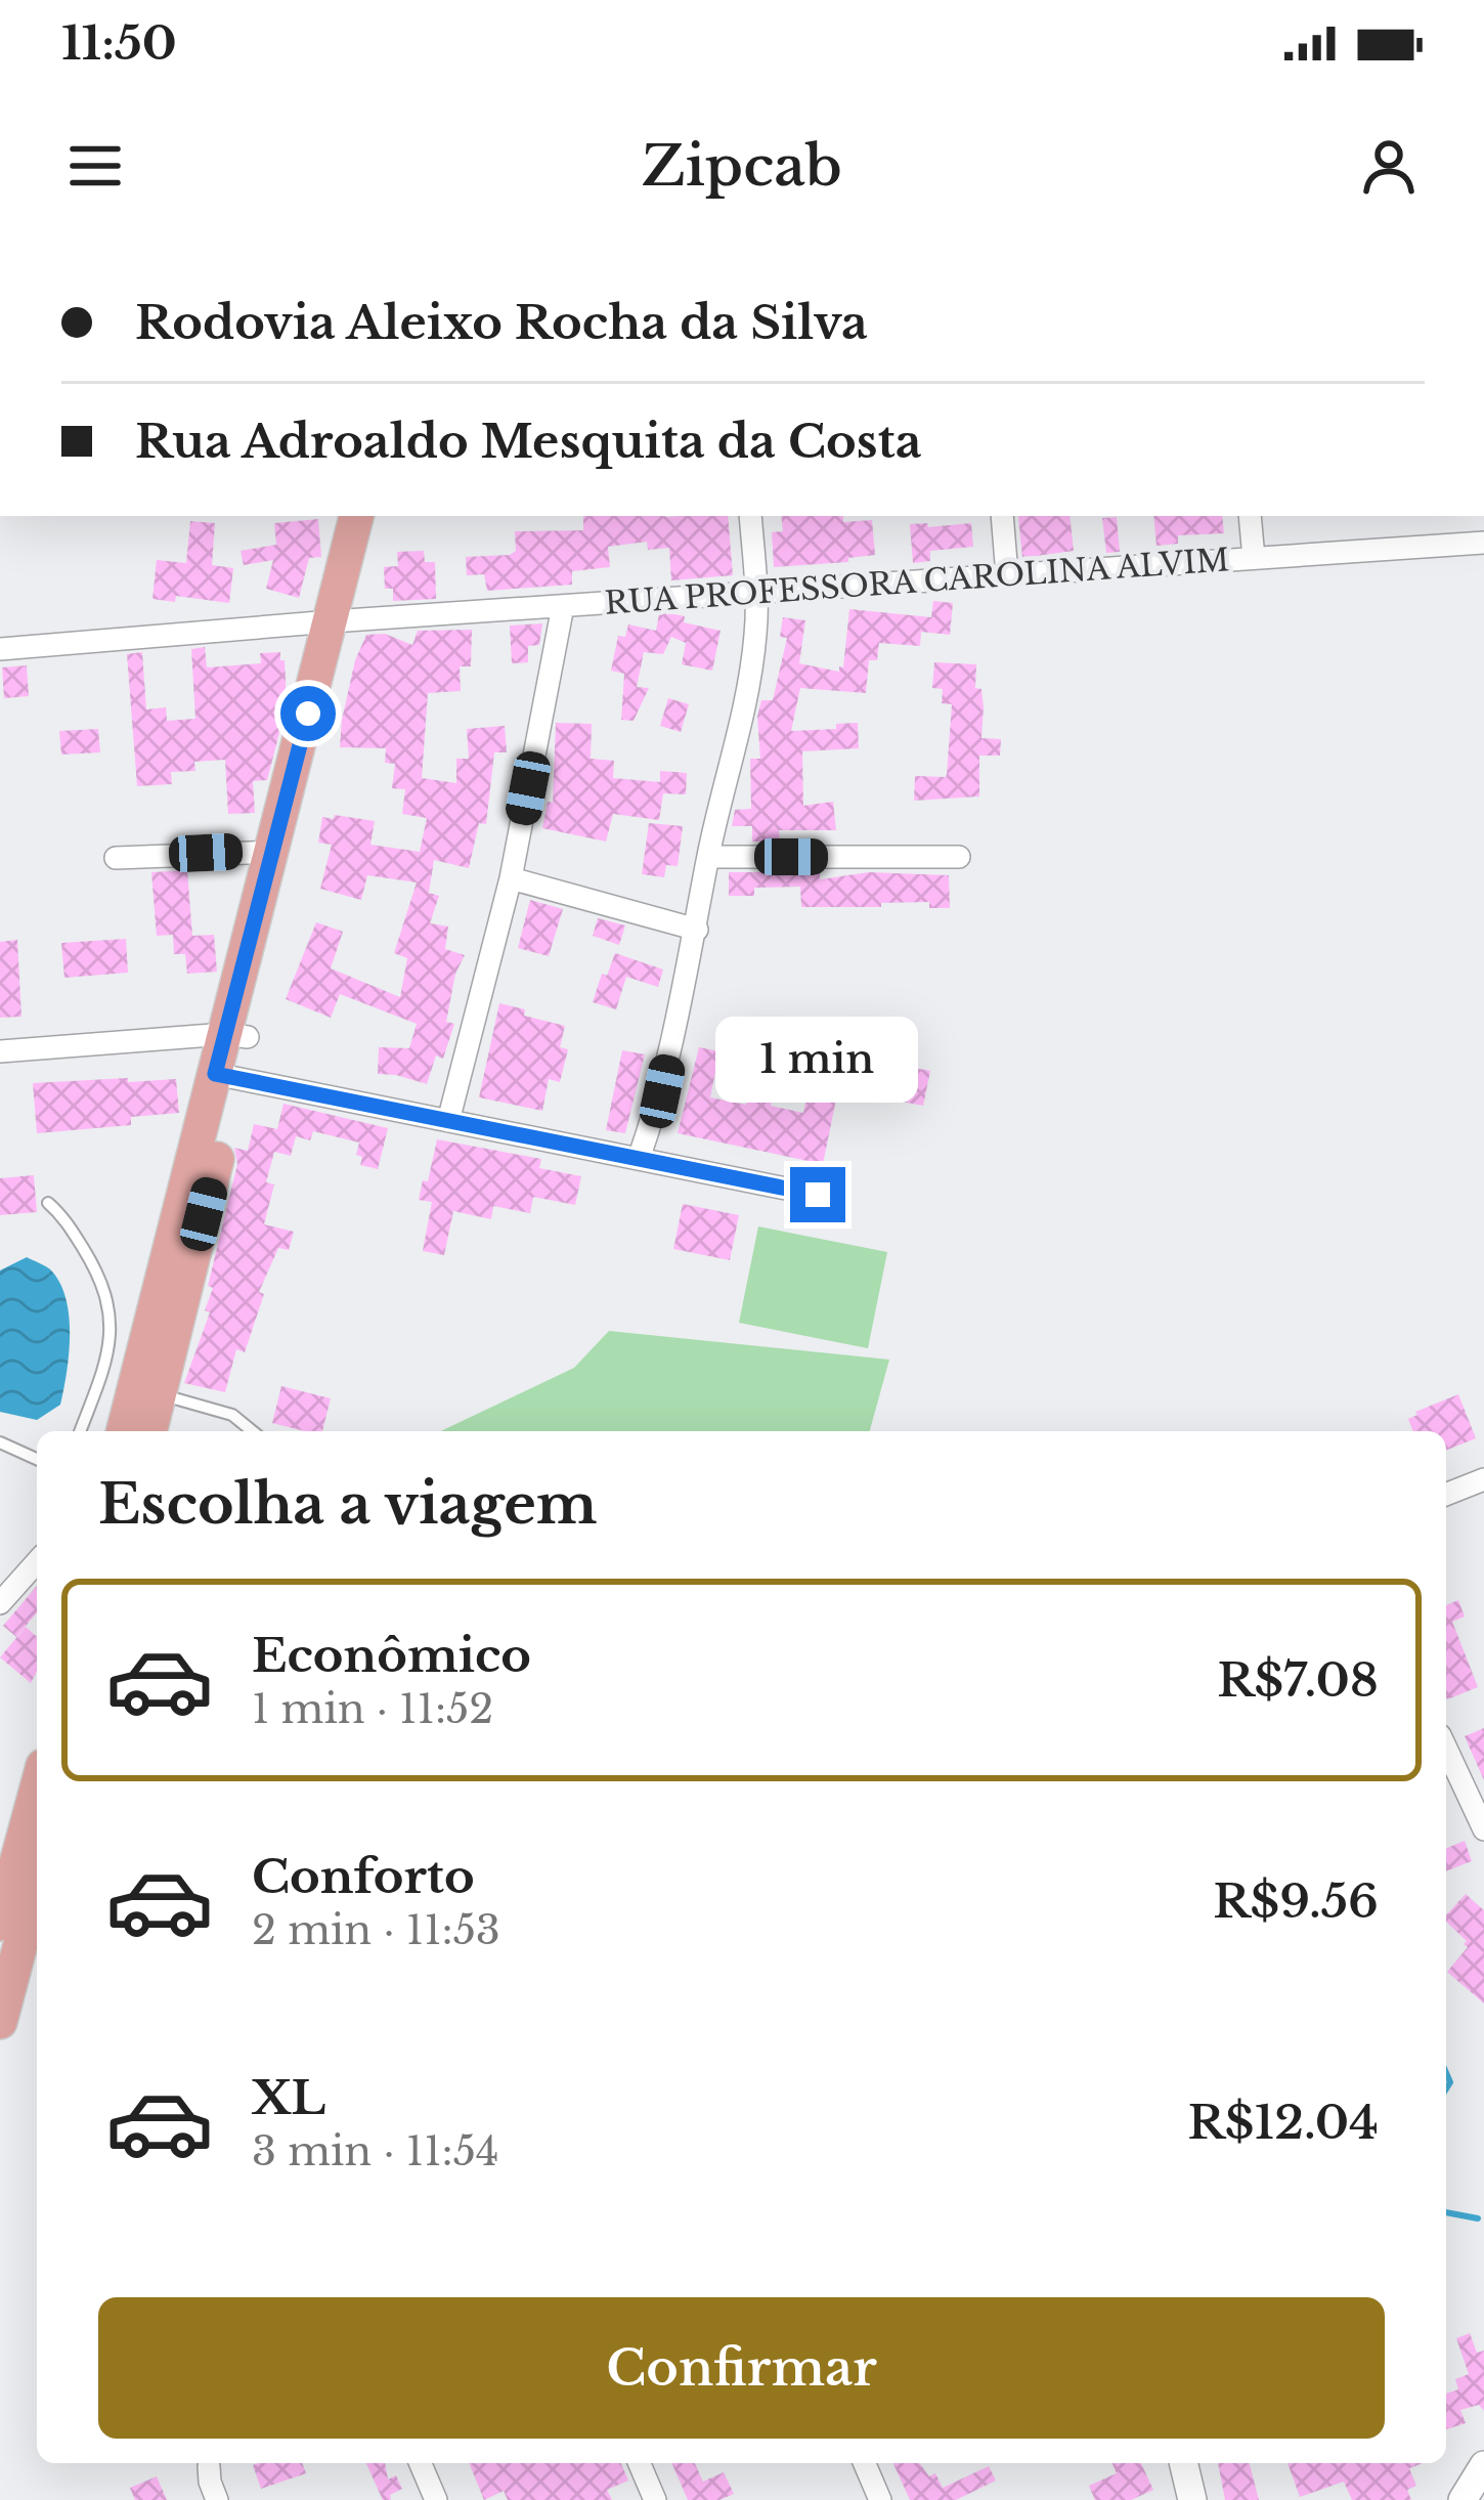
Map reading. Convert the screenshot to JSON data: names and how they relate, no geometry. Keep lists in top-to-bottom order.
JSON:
{
  "streets": {
    "street": ["RUA PROFESSORA CAROLINA ALVIM"]
  },
  "page": {
    "status": "11:50",
    "header": "Zipcab",
    "banner": ["Rodovia Aleixo Rocha da Silva", "Rua Adroaldo Mesquita da Costa"],
    "bubble": "1 min",
    "heading": "Escolha a viagem",
    "list": [
      {
        "name": "Econômico",
        "note": "1 min · 11:52",
        "value": "R$7.08"
      },
      {
        "name": "Conforto",
        "note": "2 min · 11:53",
        "value": "R$9.56"
      },
      {
        "name": "XL",
        "note": "3 min · 11:54",
        "value": "R$12.04"
      }
    ],
    "buttons": "Confirmar"
  }
}
